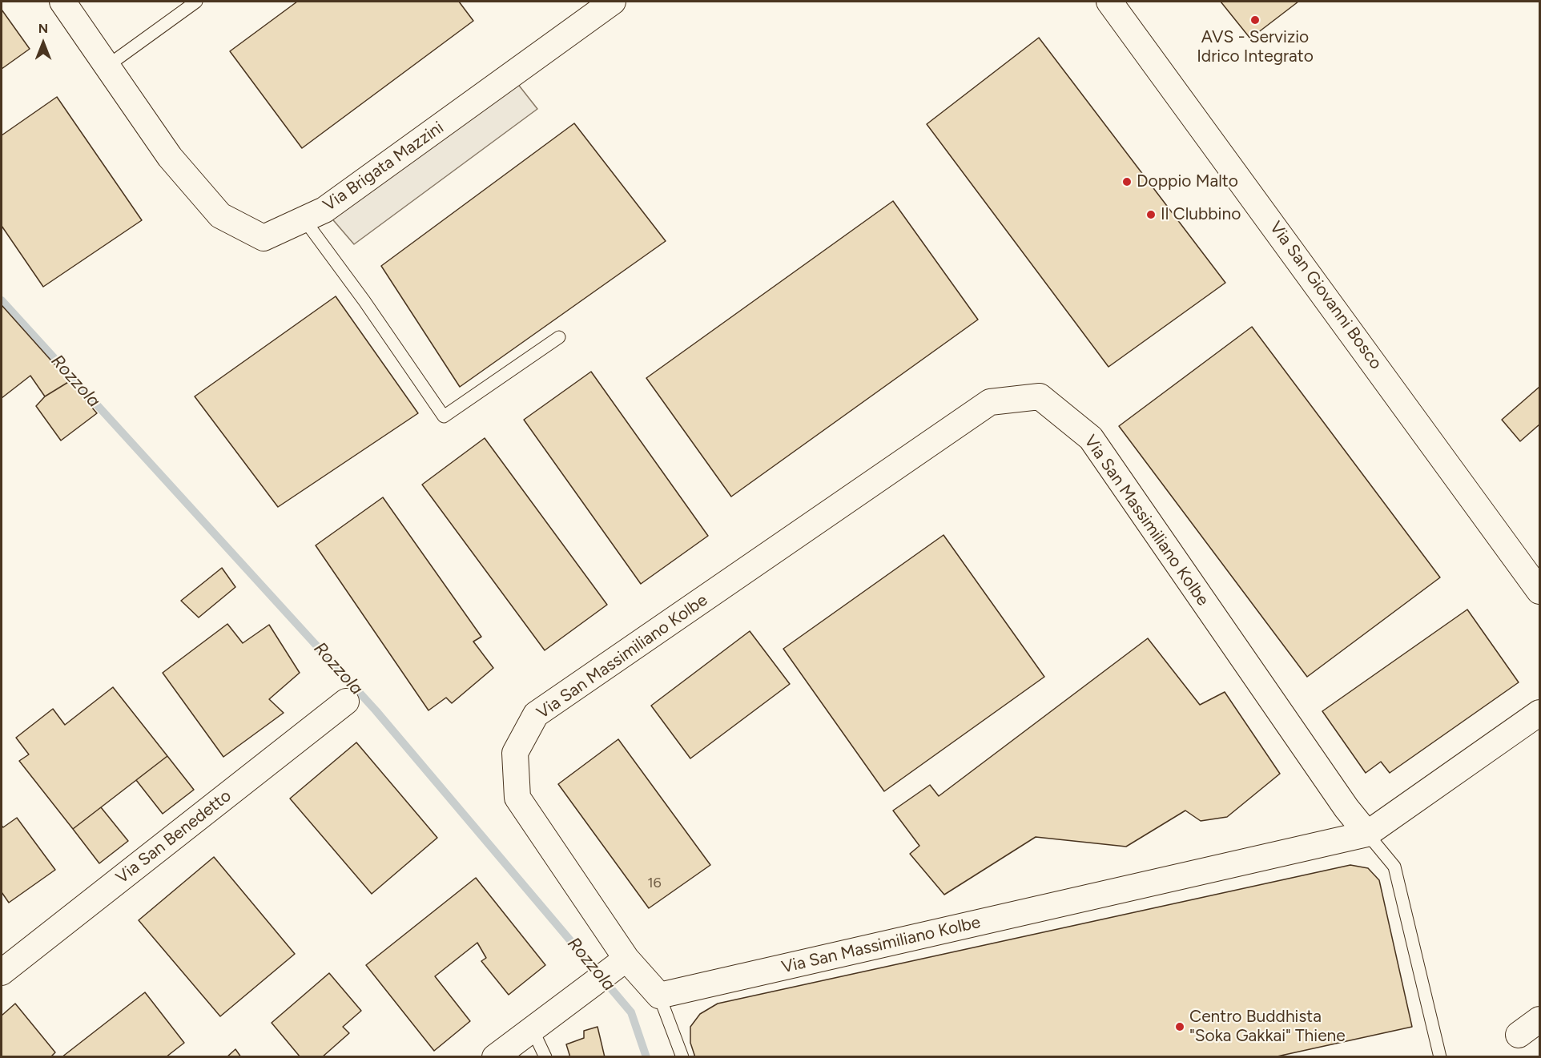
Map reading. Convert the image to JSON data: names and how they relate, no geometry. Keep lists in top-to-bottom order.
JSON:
{
  "streets": {
    "street": [
      "Via Brigata Mazzini",
      "Via San Giovanni Bosco",
      "Via San Massimiliano Kolbe",
      "Via San Benedetto"
    ]
  },
  "water": ["Rozzola"],
  "places": [
    "AVS - Servizio Idrico Integrato",
    "Doppio Malto",
    "Il Clubbino",
    "Centro Buddhista \"Soka Gakkai\" Thiene"
  ],
  "house_numbers": ["16"],
  "north": "top"
}
